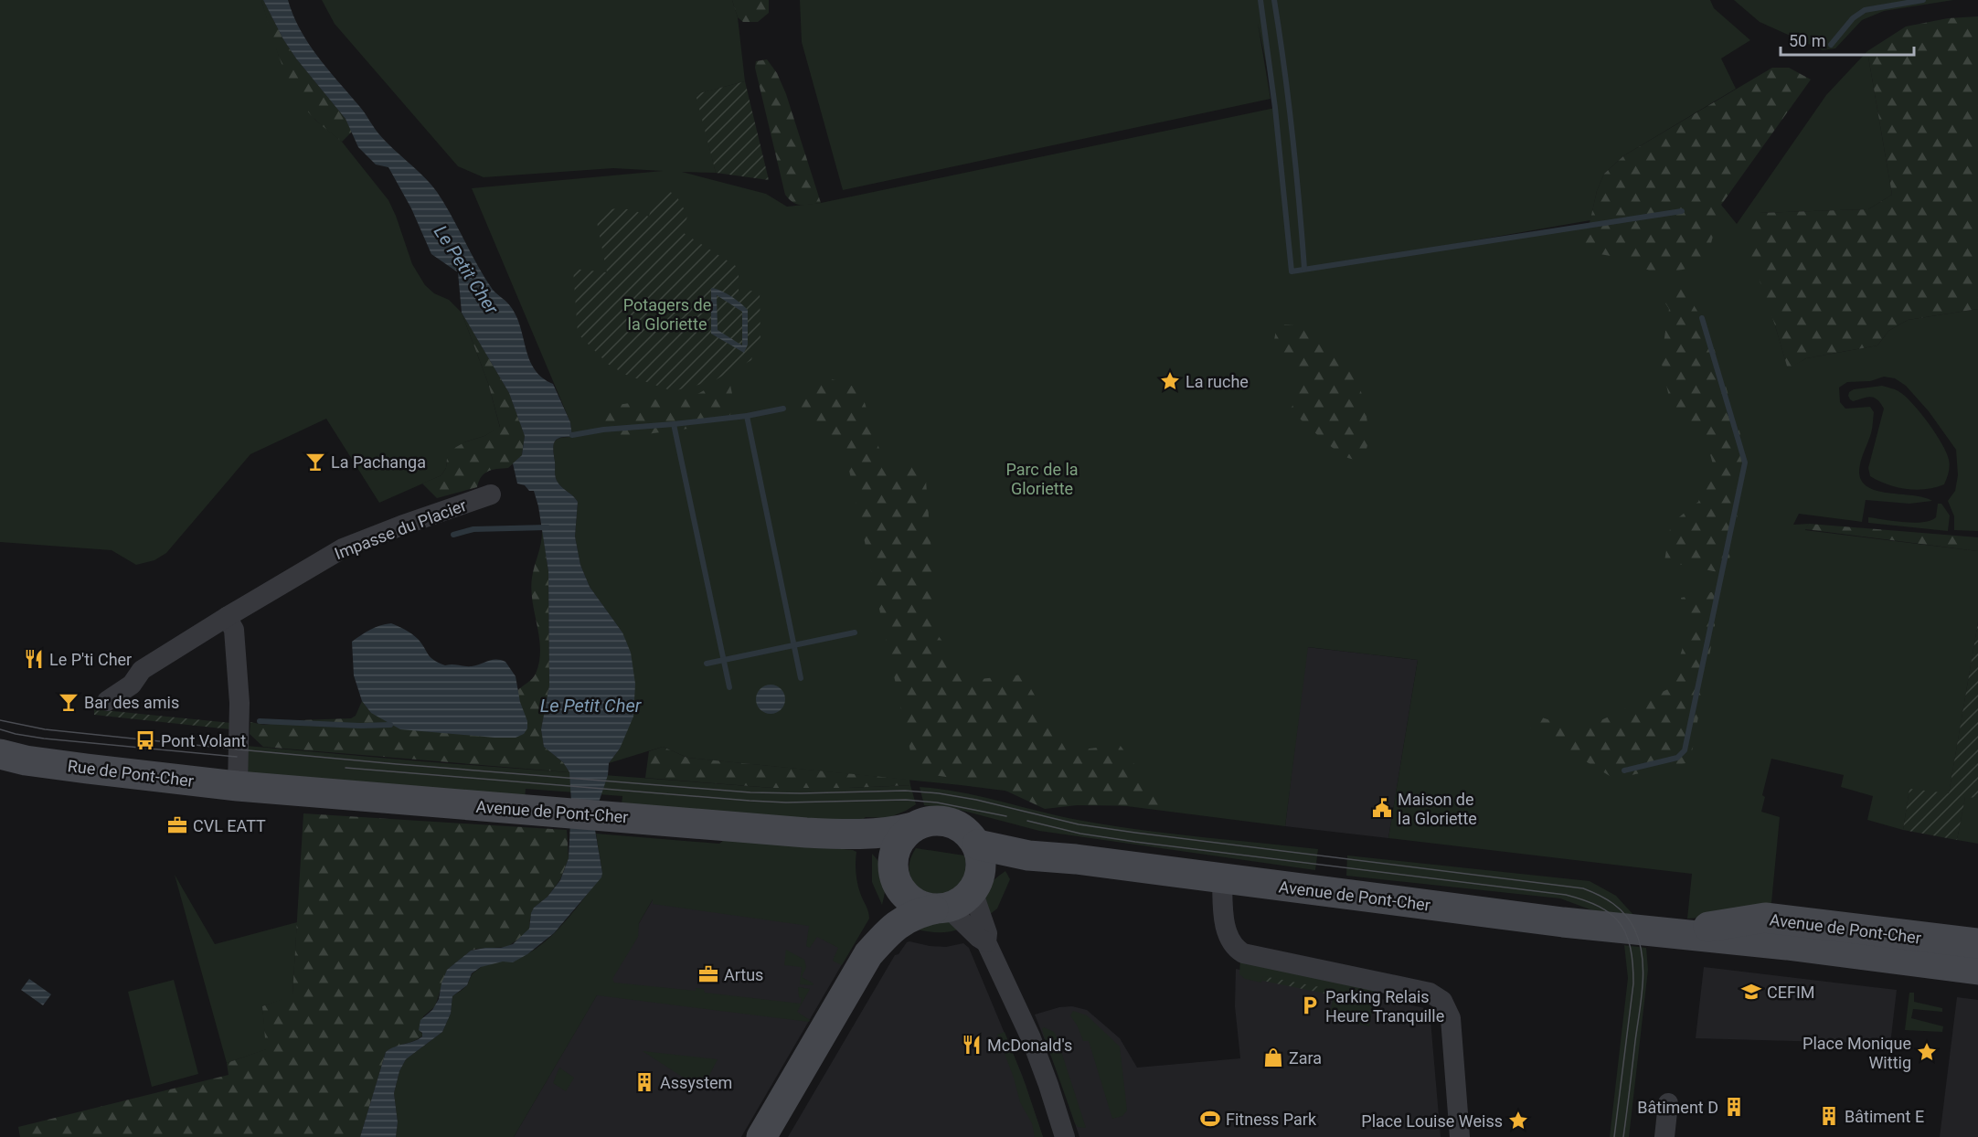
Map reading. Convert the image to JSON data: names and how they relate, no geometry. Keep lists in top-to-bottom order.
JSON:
{
  "streets": {
    "main road": ["Rue de Pont-Cher", "Avenue de Pont-Cher"],
    "street": ["Impasse du Placier"]
  },
  "crossings": [
    ["Rue de Pont-Cher", "Avenue de Pont-Cher"]
  ],
  "water": ["Le Petit Cher"],
  "parks": ["Potagers de la Gloriette", "Parc de la Gloriette"],
  "places": {
    "place": ["La ruche", "Place Monique Wittig", "Place Louise Weiss"],
    "bar": ["La Pachanga", "Bar des amis"],
    "restaurant": ["Le P'ti Cher", "McDonald's"],
    "bus stop": ["Pont Volant"],
    "public building": ["Maison de la Gloriette"],
    "office": ["CVL EATT", "Artus"],
    "school or university": ["CEFIM"],
    "parking": ["Parking Relais Heure Tranquille"],
    "shop": ["Zara"],
    "building": ["Assystem", "Bâtiment D", "Bâtiment E"],
    "sports": ["Fitness Park"]
  },
  "scale_bar": "50 m"
}
